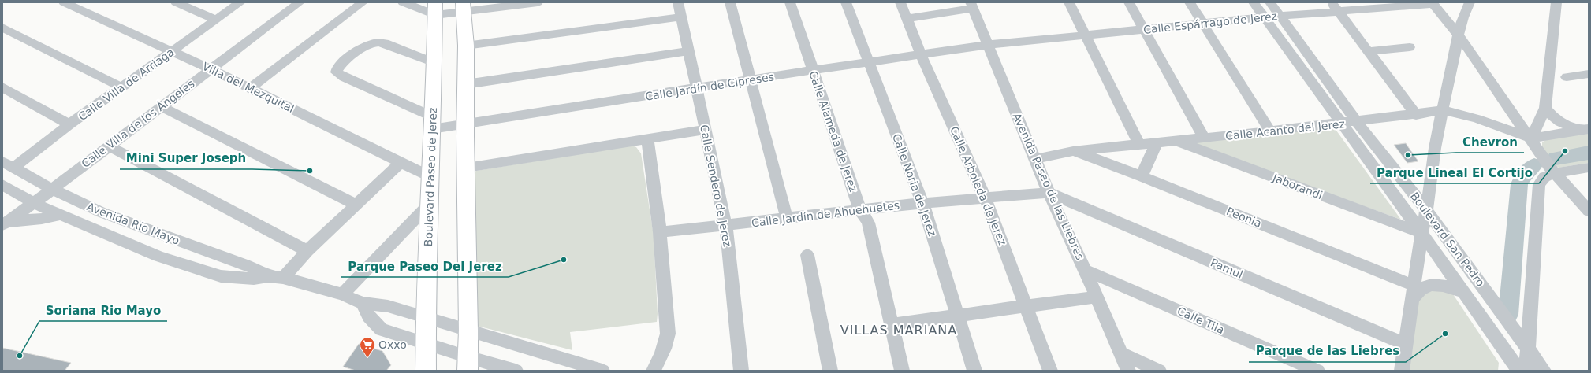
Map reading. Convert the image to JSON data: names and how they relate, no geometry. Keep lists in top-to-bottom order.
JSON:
{
  "streets": {
    "main road": ["Boulevard Paseo de Jerez"],
    "street": [
      "Calle Espárrago de Jerez",
      "Calle Villa de Arriaga",
      "Calle Jardín de Cipreses",
      "Villa del Mezquital",
      "Calle Villa de los Ángeles",
      "Calle Acanto del Jerez",
      "Calle Alameda de Jerez",
      "Calle Noria de Jerez",
      "Calle Sendero de Jerez",
      "Calle Arboleda de Jerez",
      "Avenida Paseo de las Liebres",
      "Jaborandi",
      "Calle Jardín de Ahuehuetes",
      "Peonia",
      "Avenida Río Mayo",
      "Boulevard San Pedro",
      "Pamul",
      "Calle Tila"
    ]
  },
  "crossings": [
    ["Calle Espárrago de Jerez", "Calle Jardín de Cipreses"],
    ["Calle Espárrago de Jerez", "Avenida Paseo de las Liebres"],
    ["Calle Espárrago de Jerez", "Boulevard San Pedro"],
    ["Calle Villa de Arriaga", "Villa del Mezquital"],
    ["Calle Villa de Arriaga", "Avenida Río Mayo"],
    ["Calle Jardín de Cipreses", "Calle Alameda de Jerez"],
    ["Calle Jardín de Cipreses", "Boulevard Paseo de Jerez"],
    ["Calle Jardín de Cipreses", "Calle Noria de Jerez"],
    ["Calle Jardín de Cipreses", "Calle Sendero de Jerez"],
    ["Calle Jardín de Cipreses", "Calle Arboleda de Jerez"],
    ["Calle Jardín de Cipreses", "Avenida Paseo de las Liebres"],
    ["Villa del Mezquital", "Calle Villa de los Ángeles"],
    ["Villa del Mezquital", "Boulevard Paseo de Jerez"],
    ["Calle Villa de los Ángeles", "Avenida Río Mayo"],
    ["Calle Acanto del Jerez", "Avenida Paseo de las Liebres"],
    ["Calle Acanto del Jerez", "Jaborandi"],
    ["Calle Acanto del Jerez", "Peonia"],
    ["Calle Acanto del Jerez", "Boulevard San Pedro"],
    ["Calle Alameda de Jerez", "Calle Jardín de Ahuehuetes"],
    ["Boulevard Paseo de Jerez", "Avenida Río Mayo"],
    ["Calle Noria de Jerez", "Calle Jardín de Ahuehuetes"],
    ["Calle Sendero de Jerez", "Calle Jardín de Ahuehuetes"],
    ["Calle Arboleda de Jerez", "Calle Jardín de Ahuehuetes"],
    ["Avenida Paseo de las Liebres", "Calle Jardín de Ahuehuetes"],
    ["Avenida Paseo de las Liebres", "Pamul"],
    ["Avenida Paseo de las Liebres", "Calle Tila"],
    ["Jaborandi", "Boulevard San Pedro"],
    ["Calle Jardín de Ahuehuetes", "Pamul"]
  ],
  "districts": ["VILLAS MARIANA"],
  "places": {
    "other": [
      "Parque Lineal El Cortijo",
      "Chevron",
      "Mini Super Joseph",
      "Parque Paseo Del Jerez",
      "Parque de las Liebres",
      "Soriana Rio Mayo"
    ],
    "supermarket": ["Oxxo"]
  }
}
